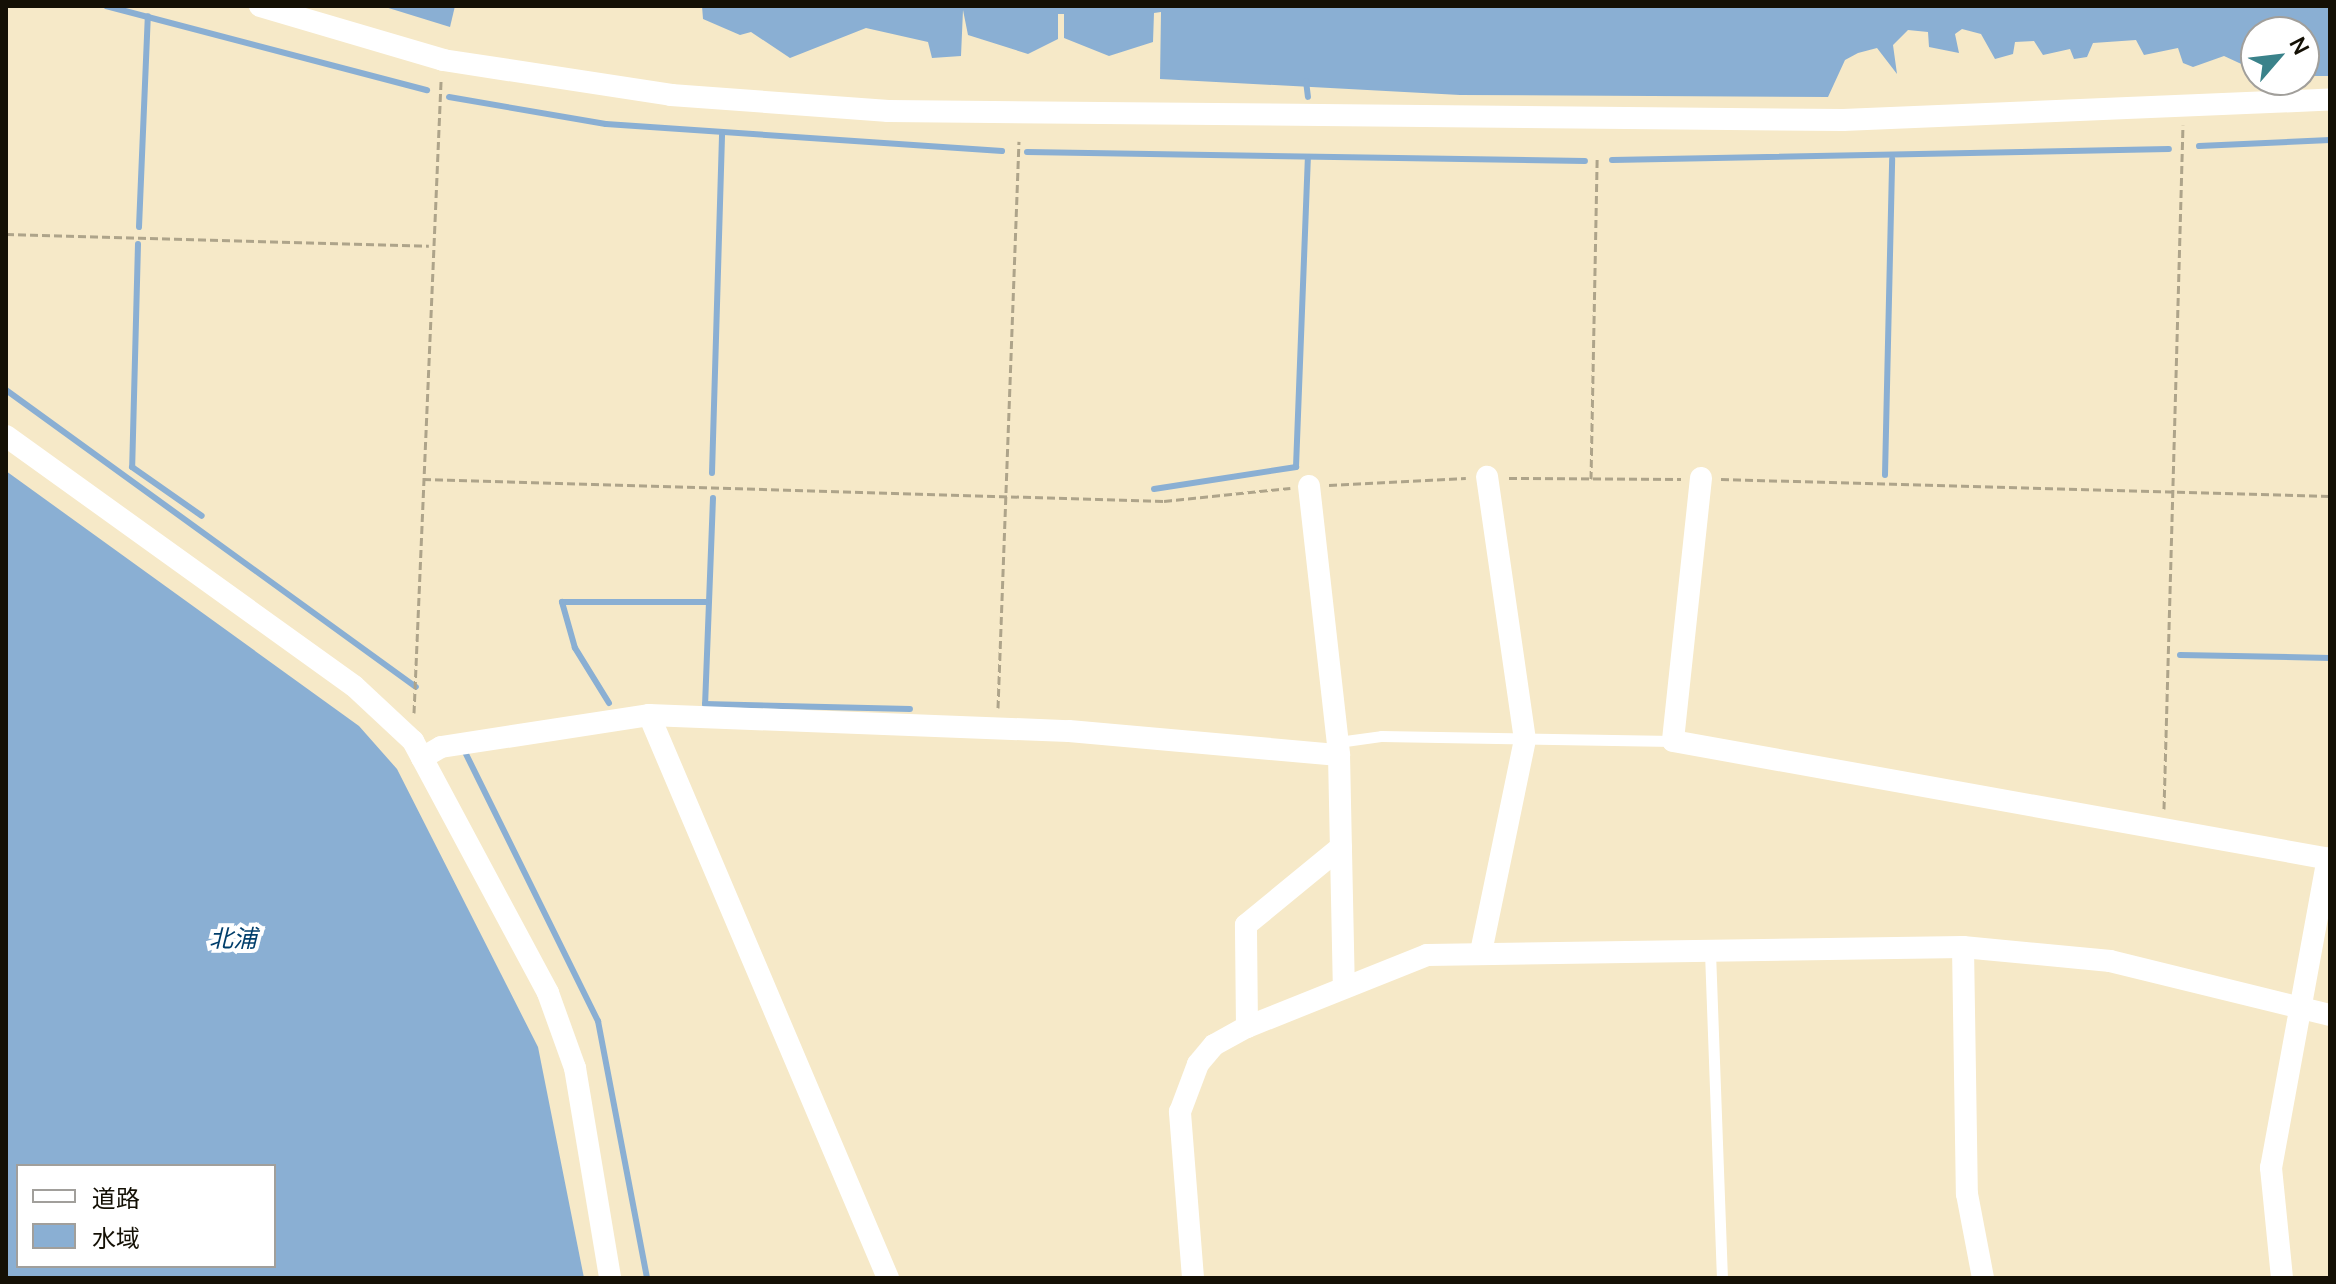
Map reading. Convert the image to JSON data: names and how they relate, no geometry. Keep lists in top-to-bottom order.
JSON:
{
  "water": ["北浦"],
  "legend": ["道路", "水域"],
  "north": "top right"
}
